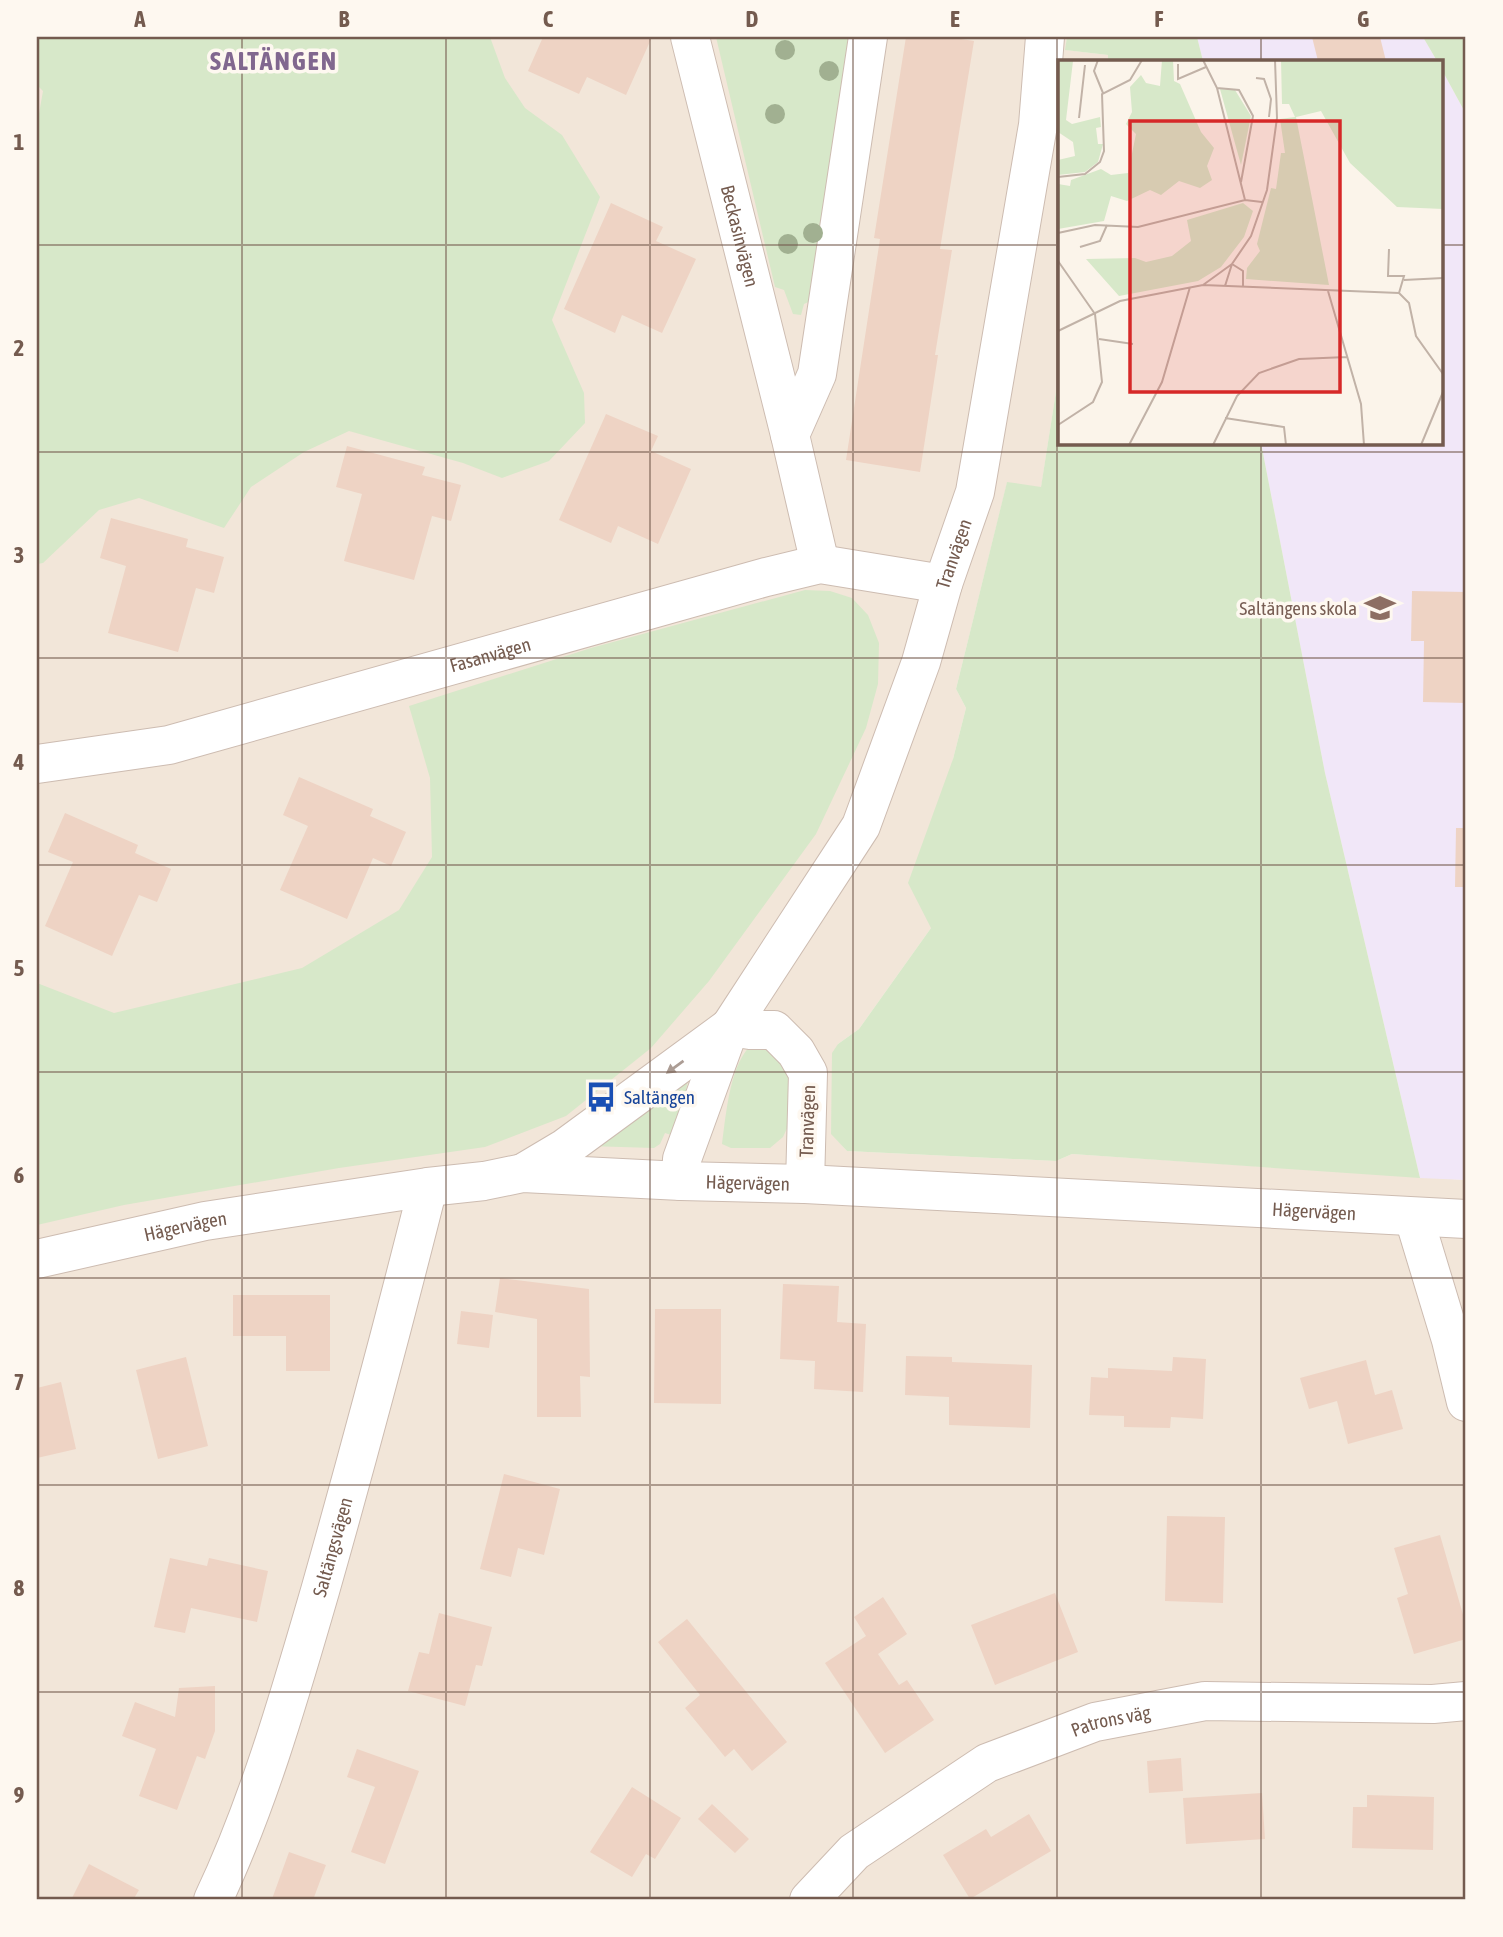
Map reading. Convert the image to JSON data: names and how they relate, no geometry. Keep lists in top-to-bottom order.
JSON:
{
  "streets": {
    "street": [
      "Beckasinvägen",
      "Tranvägen",
      "Fasanvägen",
      "Hägervägen",
      "Saltängsvägen",
      "Patrons väg"
    ]
  },
  "crossings": [
    ["Beckasinvägen", "Fasanvägen"],
    ["Tranvägen", "Fasanvägen"],
    ["Tranvägen", "Hägervägen"],
    ["Hägervägen", "Saltängsvägen"]
  ],
  "districts": ["SALTÄNGEN"],
  "places": {
    "school or university": ["Saltängens skola"],
    "bus stop": ["Saltängen"]
  },
  "grid": {
    "columns": [
      "A",
      "B",
      "C",
      "D",
      "E",
      "F",
      "G"
    ],
    "rows": [
      "1",
      "2",
      "3",
      "4",
      "5",
      "6",
      "7",
      "8",
      "9"
    ]
  }
}
